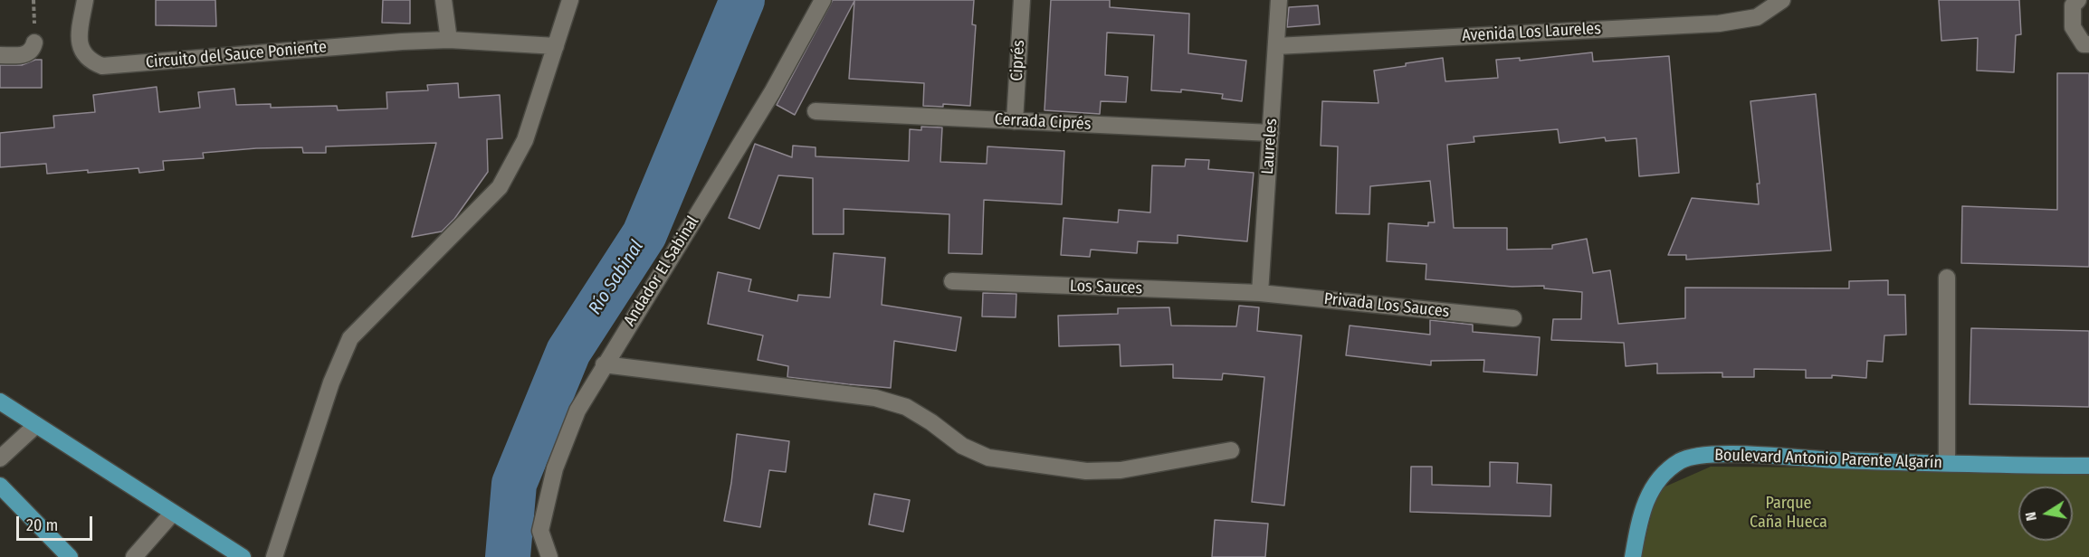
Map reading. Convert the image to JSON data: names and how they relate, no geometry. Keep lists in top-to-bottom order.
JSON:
{
  "streets": {
    "main road": ["Boulevard Antonio Parente Algarín"],
    "street": [
      "Avenida Los Laureles",
      "Circuito del Sauce Poniente",
      "Ciprés",
      "Cerrada Ciprés",
      "Laureles",
      "Andador El Sabinal",
      "Los Sauces",
      "Privada Los Sauces"
    ]
  },
  "crossings": [
    ["Avenida Los Laureles", "Laureles"],
    ["Ciprés", "Cerrada Ciprés"],
    ["Cerrada Ciprés", "Laureles"],
    ["Laureles", "Los Sauces"],
    ["Laureles", "Privada Los Sauces"],
    ["Los Sauces", "Privada Los Sauces"]
  ],
  "water": ["Río Sabinal"],
  "parks": ["Parque Caña Hueca"],
  "scale_bar": "20 m",
  "north": "left"
}
